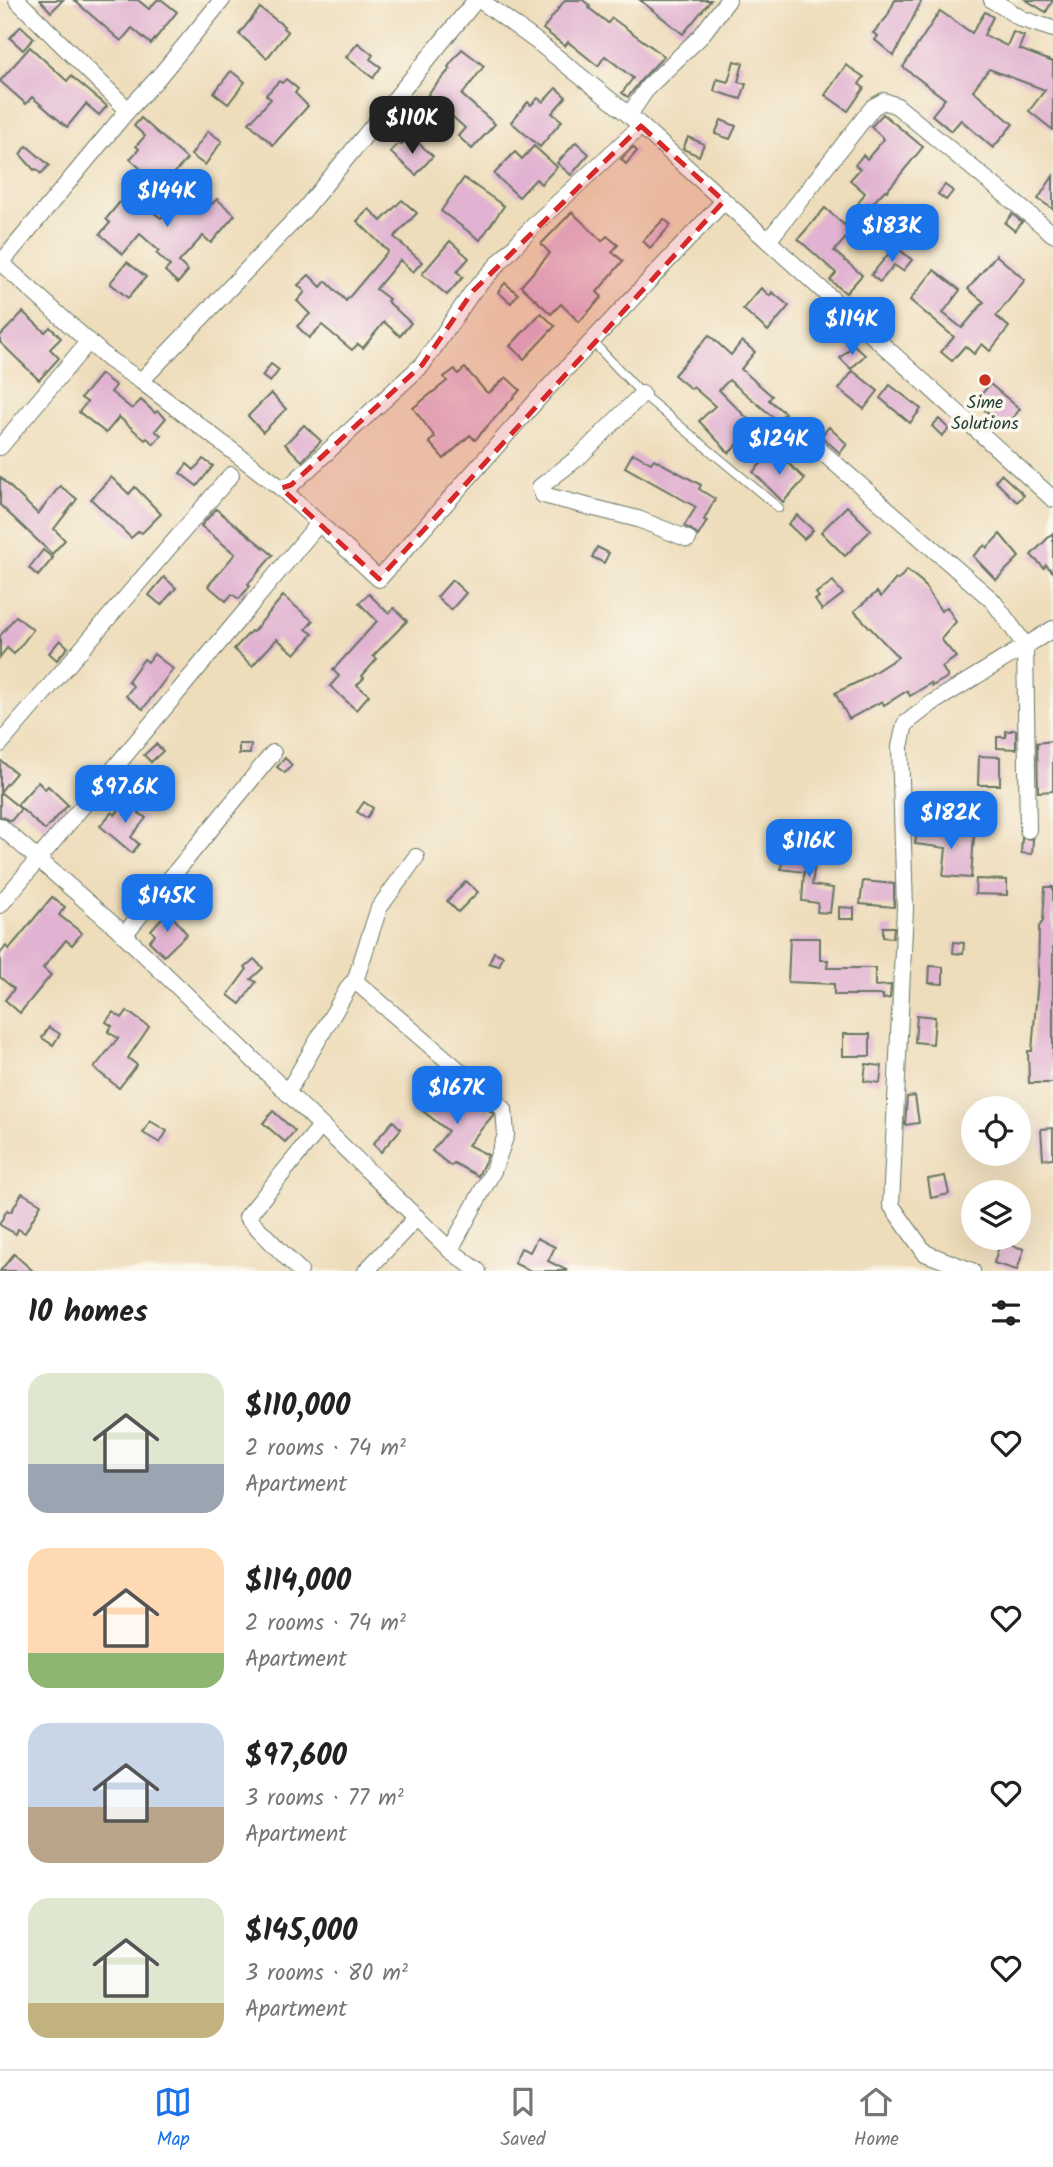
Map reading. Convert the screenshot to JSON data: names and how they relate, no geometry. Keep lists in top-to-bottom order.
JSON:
{
  "places": ["Sime Solutions"],
  "page": {
    "price": [
      "$110K",
      "$144K",
      "$183K",
      "$114K",
      "$124K",
      "$97.6K",
      "$182K",
      "$116K",
      "$145K",
      "$167K"
    ],
    "heading": "10 homes",
    "list": [
      {
        "name": "$110,000",
        "note": "2 rooms · 74 m² · Apartment"
      },
      {
        "name": "$114,000",
        "note": "2 rooms · 74 m² · Apartment"
      },
      {
        "name": "$97,600",
        "note": "3 rooms · 77 m² · Apartment"
      },
      {
        "name": "$145,000",
        "note": "3 rooms · 80 m² · Apartment"
      }
    ],
    "tabs": ["Map", "Saved", "Home"]
  }
}
